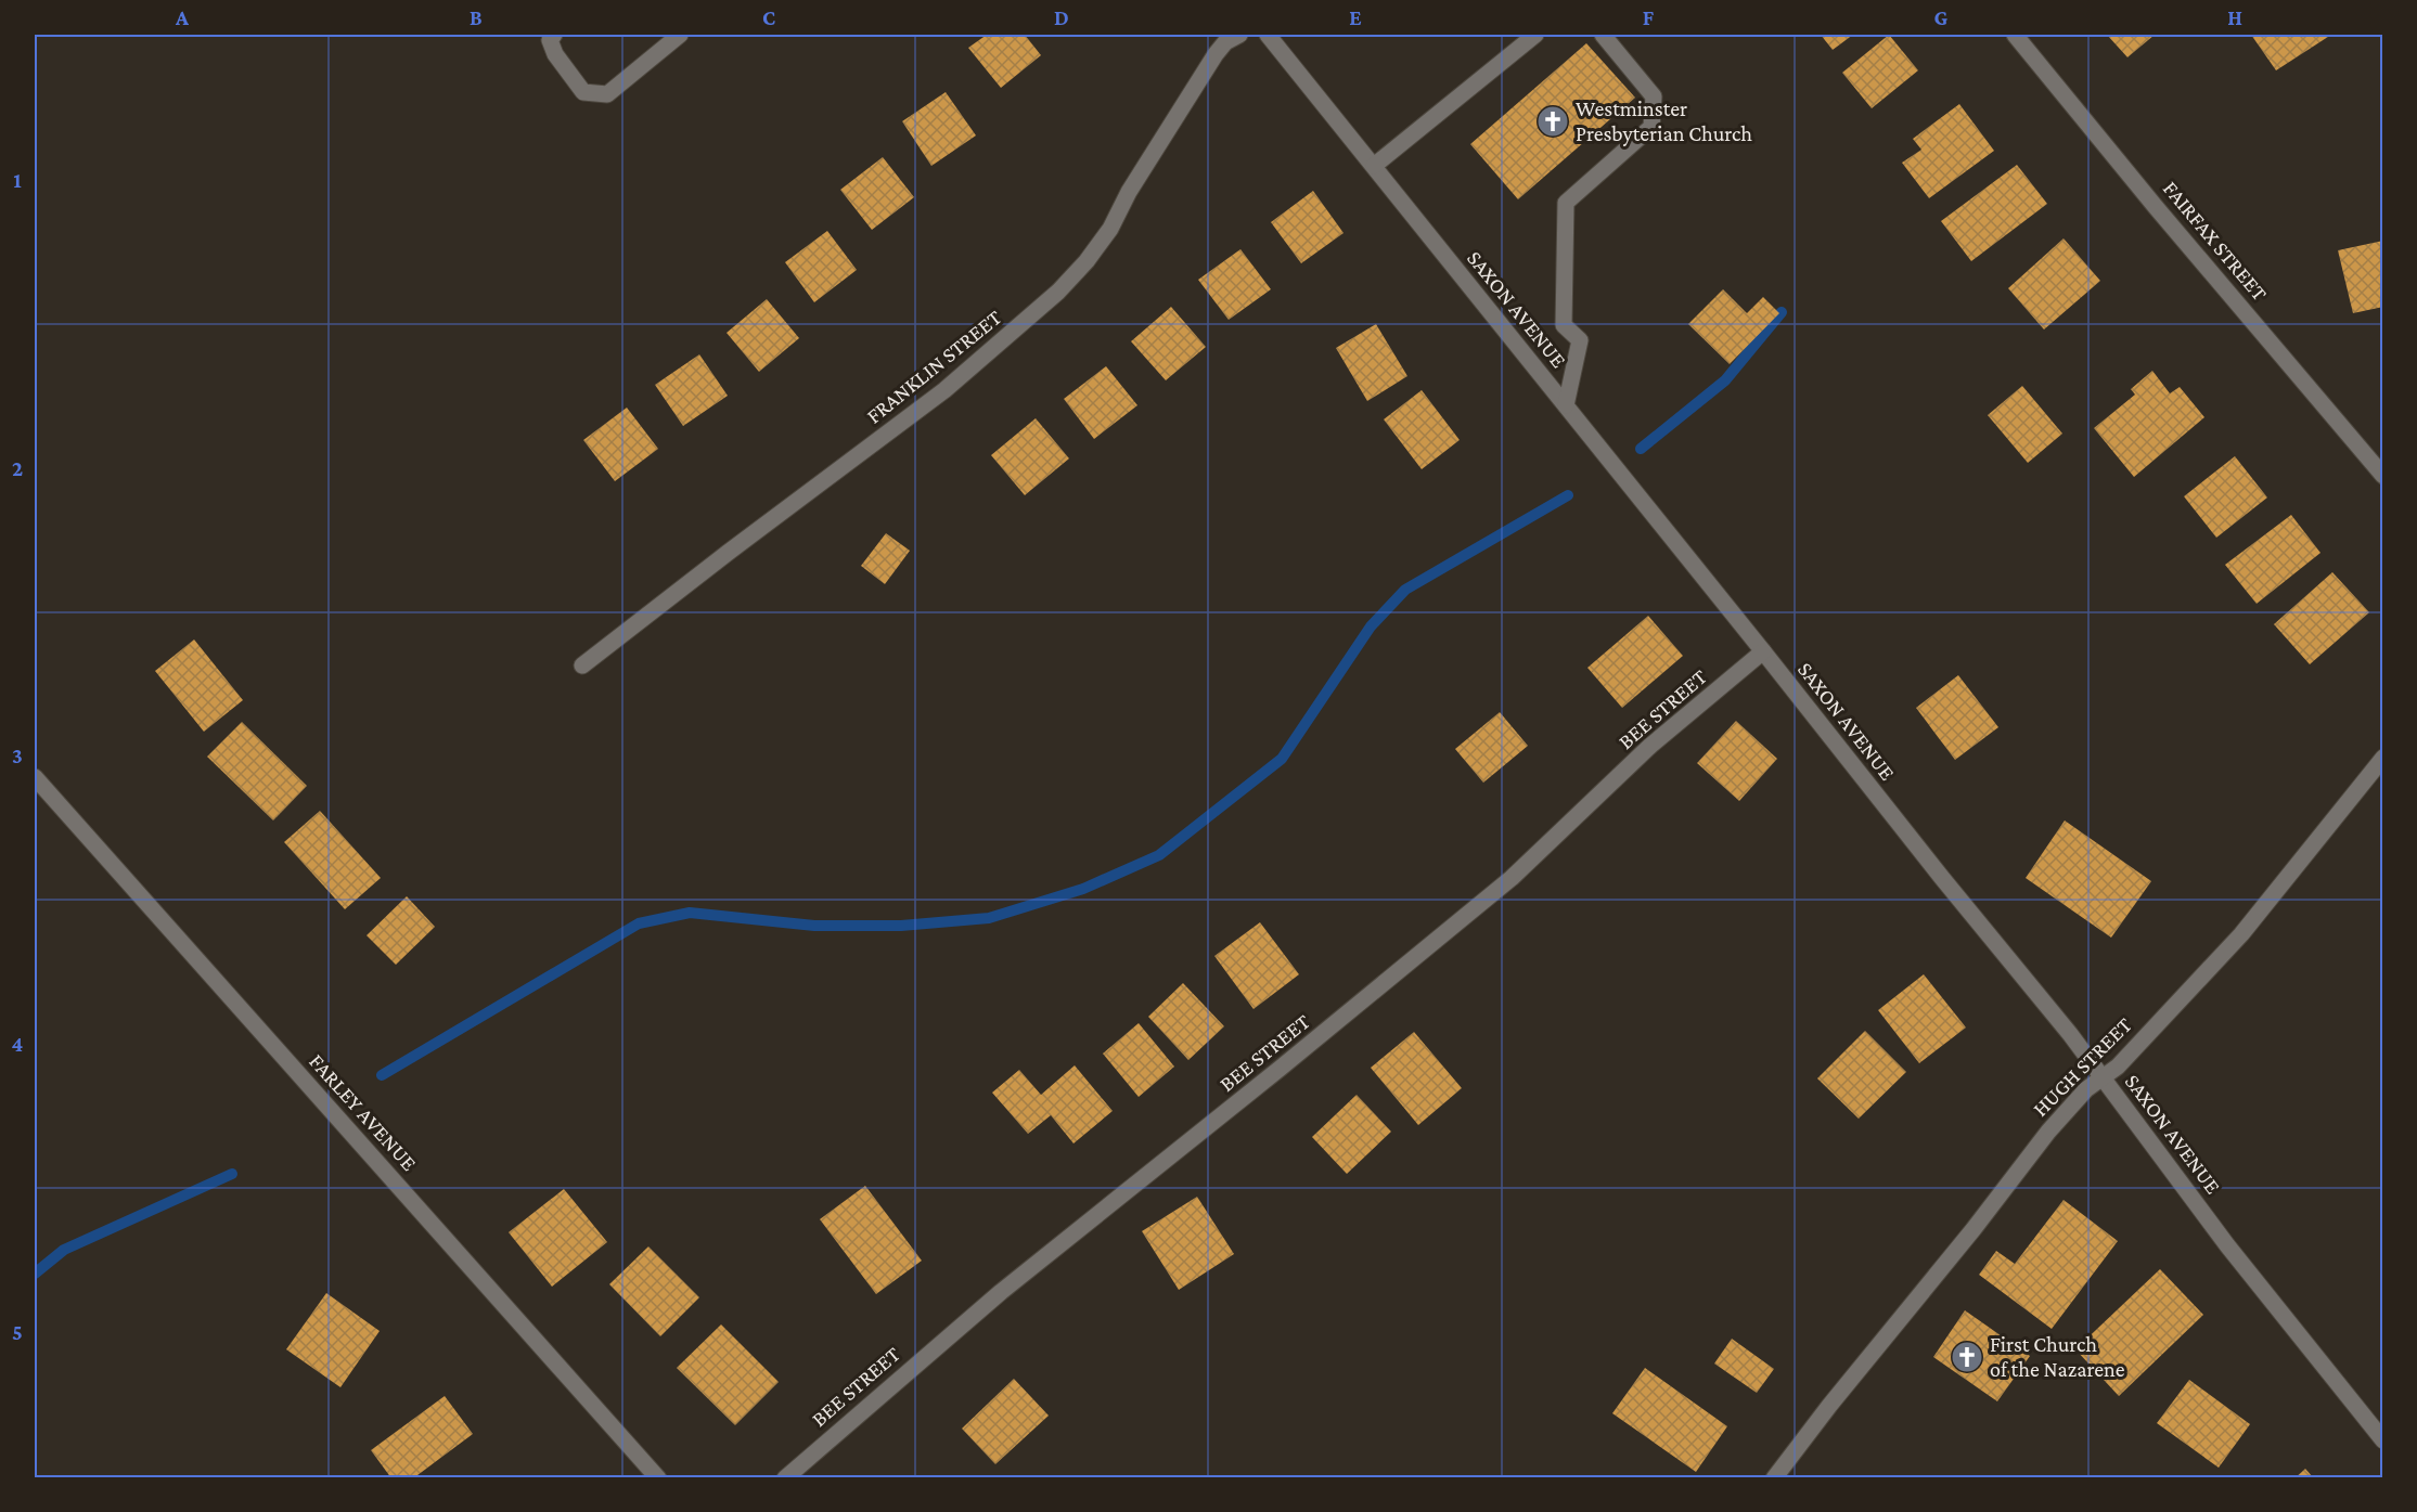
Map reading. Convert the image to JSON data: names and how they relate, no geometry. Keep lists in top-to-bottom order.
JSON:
{
  "streets": {
    "street": [
      "FAIRFAX STREET",
      "SAXON AVENUE",
      "FRANKLIN STREET",
      "BEE STREET",
      "HUGH STREET",
      "FARLEY AVENUE"
    ]
  },
  "crossings": [
    ["SAXON AVENUE", "BEE STREET"],
    ["SAXON AVENUE", "HUGH STREET"]
  ],
  "places": {
    "church": ["Westminster Presbyterian Church", "First Church of the Nazarene"]
  },
  "grid": {
    "columns": [
      "A",
      "B",
      "C",
      "D",
      "E",
      "F",
      "G",
      "H"
    ],
    "rows": [
      "1",
      "2",
      "3",
      "4",
      "5"
    ]
  }
}
